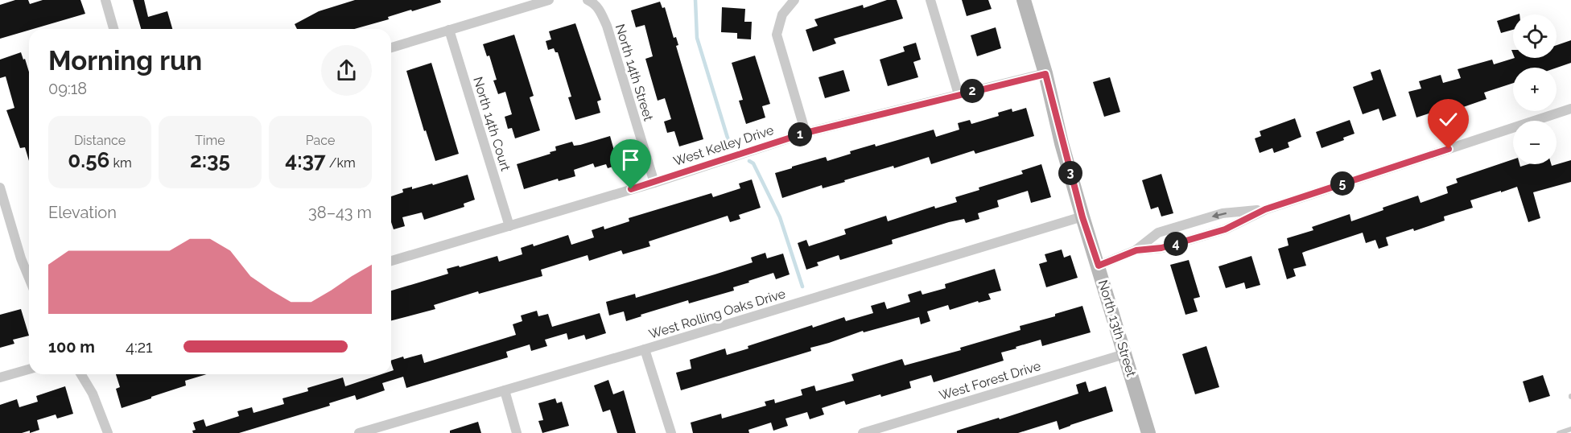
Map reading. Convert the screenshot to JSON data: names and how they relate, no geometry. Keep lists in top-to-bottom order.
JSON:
{
  "streets": {
    "street": [
      "North 14th Street",
      "North 14th Court",
      "West Kelley Drive",
      "West Rolling Oaks Drive",
      "North 13th Street",
      "West Forest Drive"
    ]
  },
  "crossings": [
    ["North 14th Street", "West Kelley Drive"],
    ["North 14th Court", "West Kelley Drive"],
    ["West Kelley Drive", "North 13th Street"],
    ["West Rolling Oaks Drive", "North 13th Street"],
    ["North 13th Street", "West Forest Drive"]
  ],
  "page": {
    "map_buttons": ["+", "−"],
    "heading": ["Morning run", "09:18"],
    "pins": [
      "2",
      "1",
      "3",
      "5",
      "4"
    ],
    "stats": [
      ["Distance", "0.56 km"],
      ["Time", "2:35"],
      ["Pace", "4:37 /km"]
    ],
    "chart": ["Elevation", "38–43 m"],
    "list": [
      {
        "name": "100 m",
        "note": "4:21"
      }
    ]
  }
}
